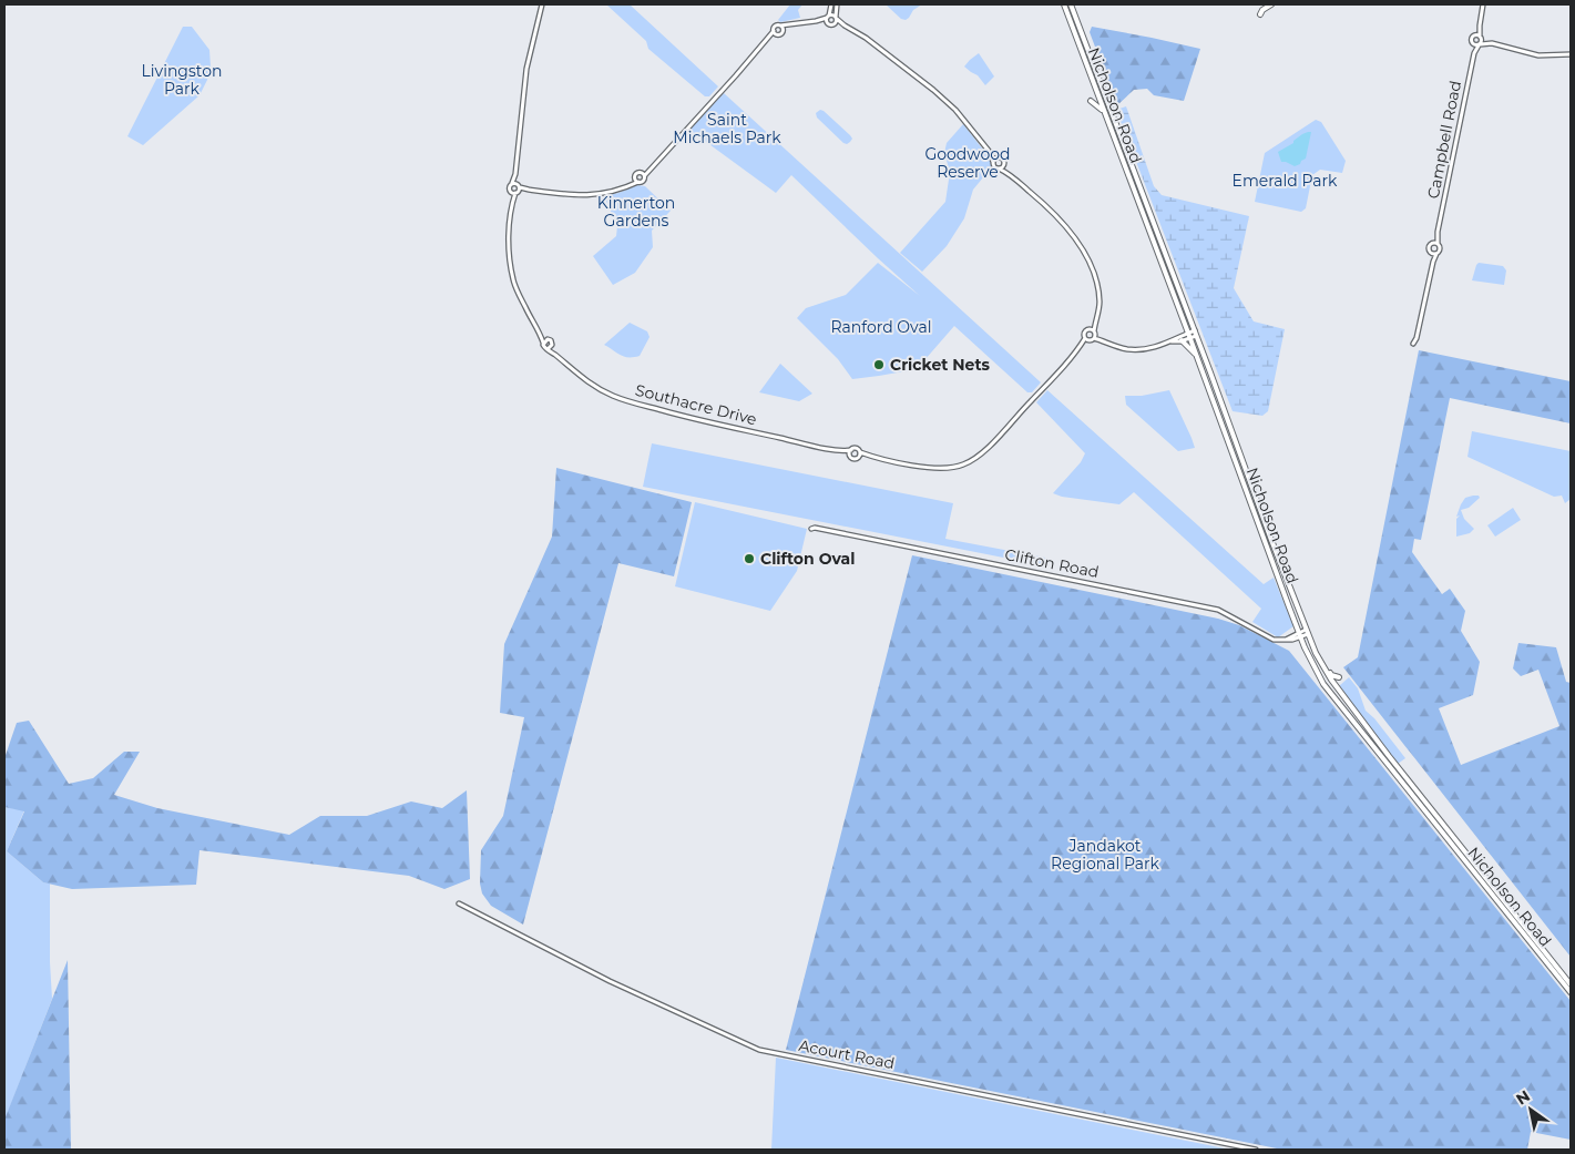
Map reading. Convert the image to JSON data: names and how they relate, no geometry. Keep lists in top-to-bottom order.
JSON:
{
  "streets": {
    "main road": ["Nicholson Road"],
    "street": [
      "Campbell Road",
      "Southacre Drive",
      "Clifton Road",
      "Acourt Road"
    ]
  },
  "crossings": [
    ["Nicholson Road", "Clifton Road"]
  ],
  "parks": [
    "Livingston Park",
    "Saint Michaels Park",
    "Goodwood Reserve",
    "Emerald Park",
    "Kinnerton Gardens",
    "Ranford Oval",
    "Jandakot Regional Park"
  ],
  "places": ["Cricket Nets", "Clifton Oval"],
  "north": "top left"
}
